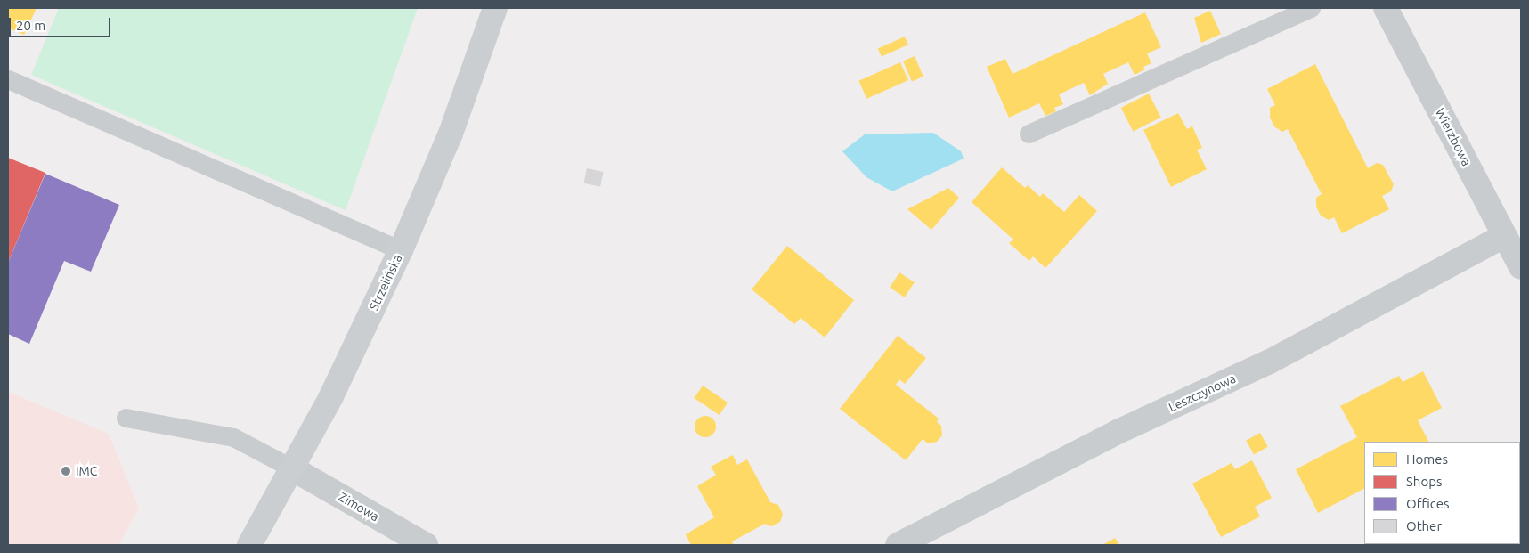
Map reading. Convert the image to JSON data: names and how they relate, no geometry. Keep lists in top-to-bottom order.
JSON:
{
  "streets": {
    "main road": ["Strzelińska"],
    "street": ["Wierzbowa", "Leszczynowa", "Zimowa"]
  },
  "crossings": [
    ["Wierzbowa", "Leszczynowa"],
    ["Strzelińska", "Zimowa"]
  ],
  "places": ["IMC"],
  "legend": [
    "Homes",
    "Shops",
    "Offices",
    "Other"
  ],
  "scale_bar": "20 m"
}
